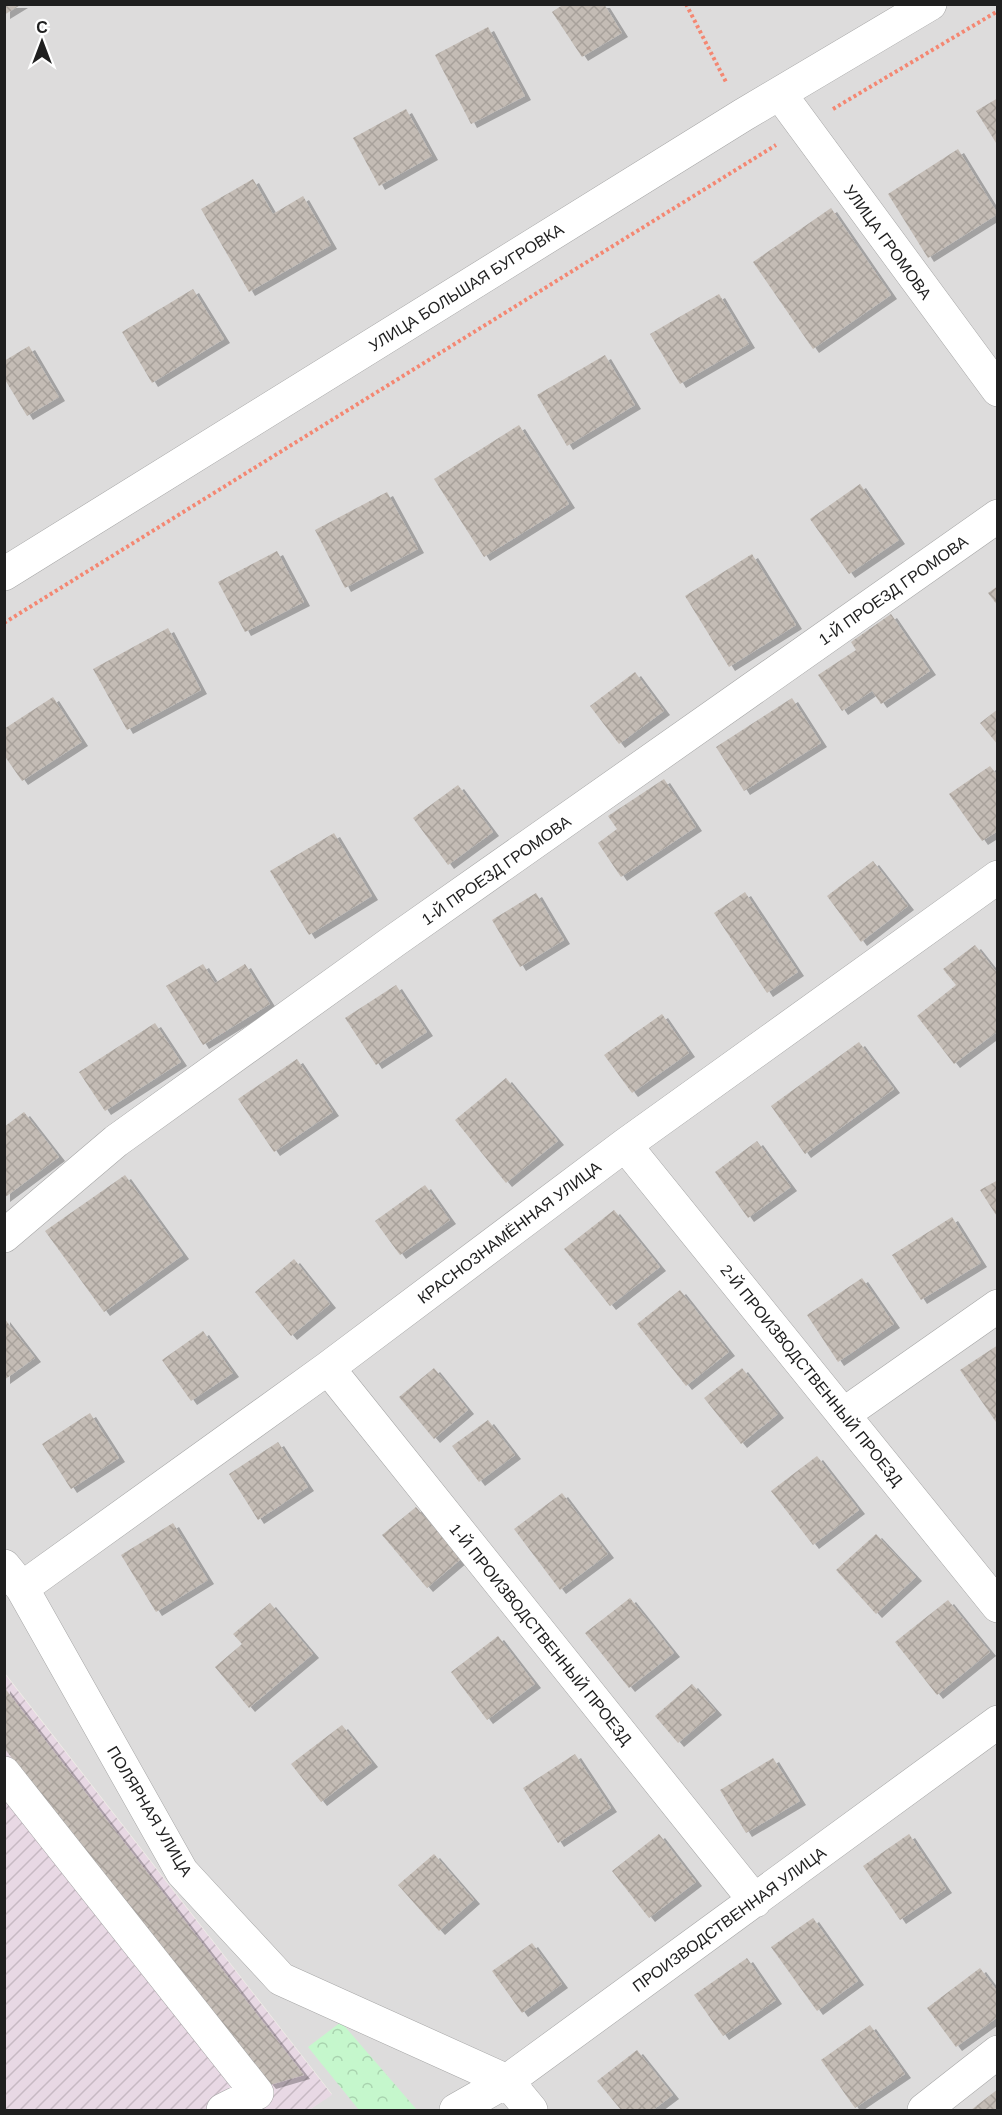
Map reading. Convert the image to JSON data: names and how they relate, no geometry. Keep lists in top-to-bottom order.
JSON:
{
  "streets": {
    "street": [
      "УЛИЦА ГРОМОВА",
      "УЛИЦА БОЛЬШАЯ БУГРОВКА",
      "1-Й ПРОЕЗД ГРОМОВА",
      "КРАСНОЗНАМЁННАЯ УЛИЦА",
      "2-Й ПРОИЗВОДСТВЕННЫЙ ПРОЕЗД",
      "1-Й ПРОИЗВОДСТВЕННЫЙ ПРОЕЗД",
      "ПОЛЯРНАЯ УЛИЦА",
      "ПРОИЗВОДСТВЕННАЯ УЛИЦА"
    ]
  },
  "crossings": [
    ["УЛИЦА ГРОМОВА", "УЛИЦА БОЛЬШАЯ БУГРОВКА"],
    ["КРАСНОЗНАМЁННАЯ УЛИЦА", "2-Й ПРОИЗВОДСТВЕННЫЙ ПРОЕЗД"],
    ["КРАСНОЗНАМЁННАЯ УЛИЦА", "1-Й ПРОИЗВОДСТВЕННЫЙ ПРОЕЗД"],
    ["КРАСНОЗНАМЁННАЯ УЛИЦА", "ПОЛЯРНАЯ УЛИЦА"],
    ["1-Й ПРОИЗВОДСТВЕННЫЙ ПРОЕЗД", "ПРОИЗВОДСТВЕННАЯ УЛИЦА"],
    ["ПОЛЯРНАЯ УЛИЦА", "ПРОИЗВОДСТВЕННАЯ УЛИЦА"]
  ],
  "north": "top"
}
